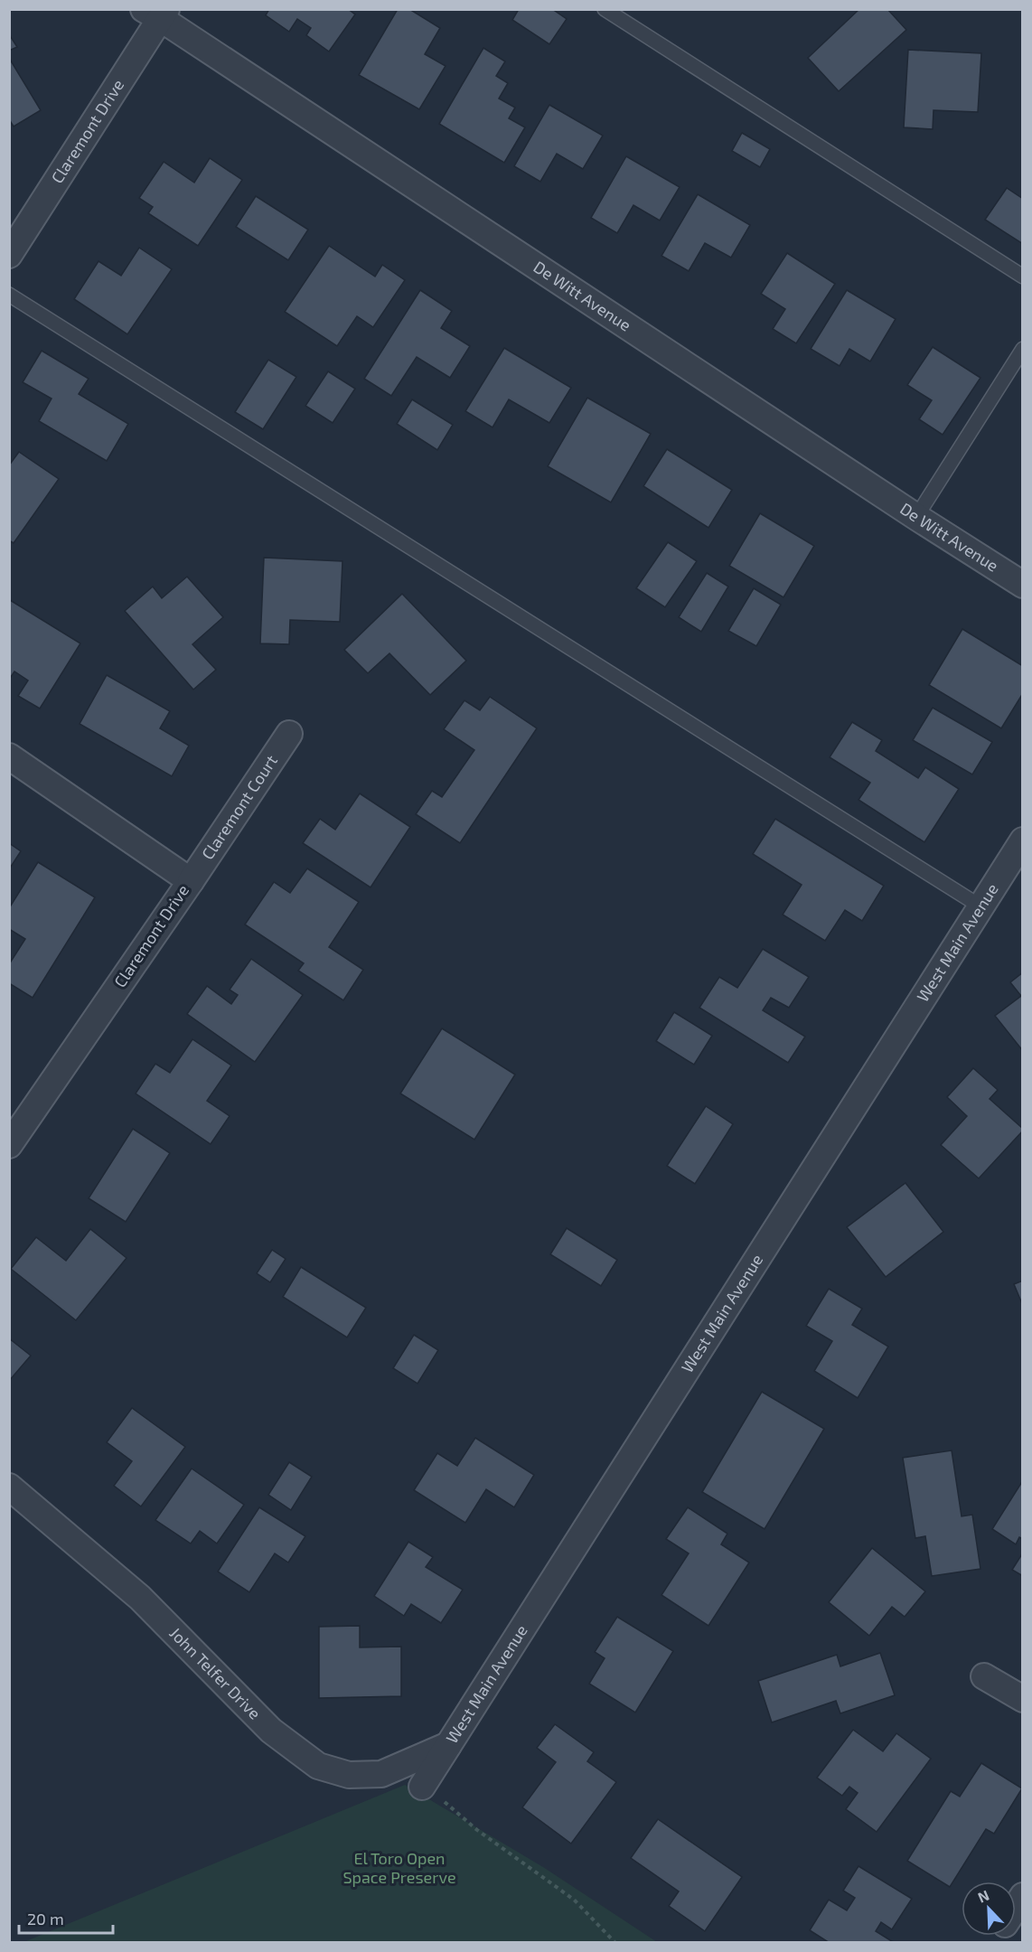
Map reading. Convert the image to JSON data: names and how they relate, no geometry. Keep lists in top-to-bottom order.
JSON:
{
  "streets": {
    "street": [
      "Claremont Drive",
      "De Witt Avenue",
      "Claremont Court",
      "West Main Avenue",
      "John Telfer Drive"
    ]
  },
  "crossings": [
    ["Claremont Drive", "De Witt Avenue"],
    ["Claremont Drive", "Claremont Court"],
    ["West Main Avenue", "John Telfer Drive"]
  ],
  "parks": ["El Toro Open Space Preserve"],
  "scale_bar": "20 m",
  "north": "top left"
}
